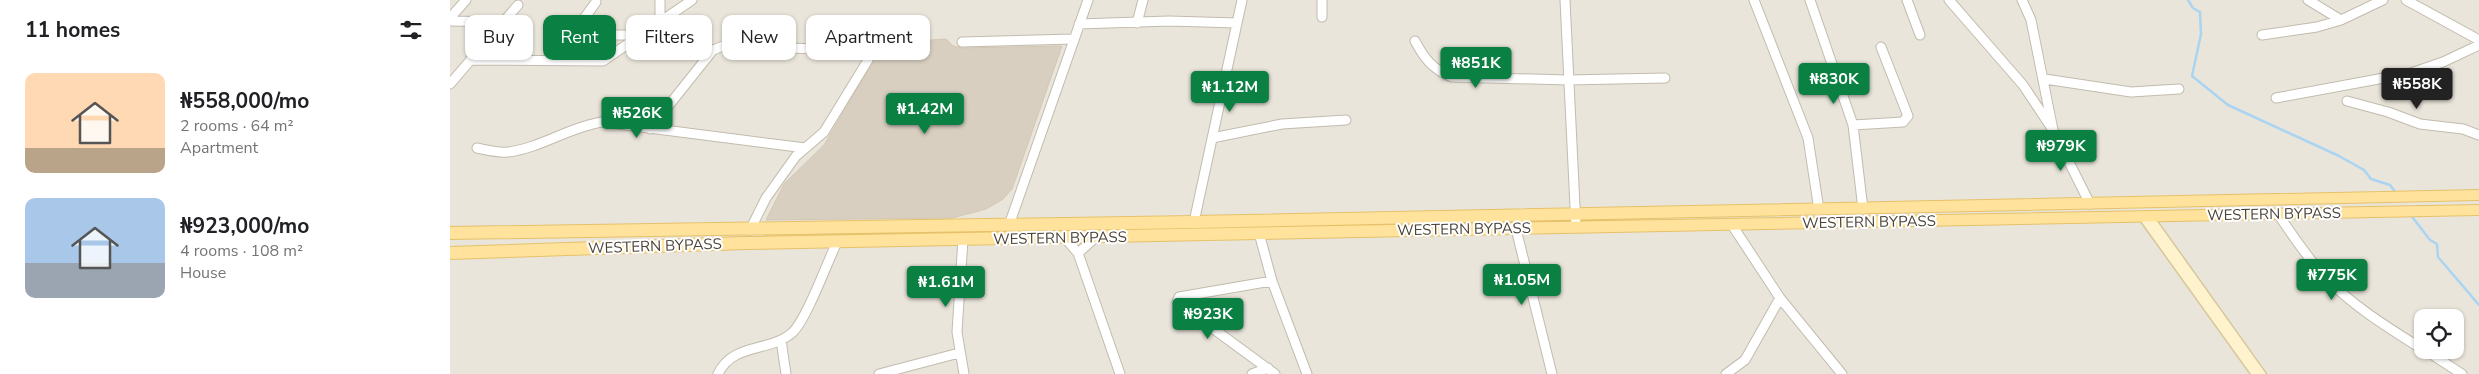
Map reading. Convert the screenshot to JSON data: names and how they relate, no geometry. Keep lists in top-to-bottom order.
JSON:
{
  "streets": {
    "main road": ["WESTERN BYPASS"]
  },
  "page": {
    "heading": "11 homes",
    "chip": [
      "Buy",
      "Rent",
      "Filters",
      "New",
      "Apartment"
    ],
    "price": [
      "₦851K",
      "₦830K",
      "₦558K",
      "₦1.12M",
      "₦1.42M",
      "₦526K",
      "₦979K",
      "₦775K",
      "₦1.05M",
      "₦1.61M",
      "₦923K"
    ],
    "list": [
      {
        "name": "₦558,000/mo",
        "note": "2 rooms · 64 m² · Apartment"
      },
      {
        "name": "₦923,000/mo",
        "note": "4 rooms · 108 m² · House"
      }
    ]
  }
}
